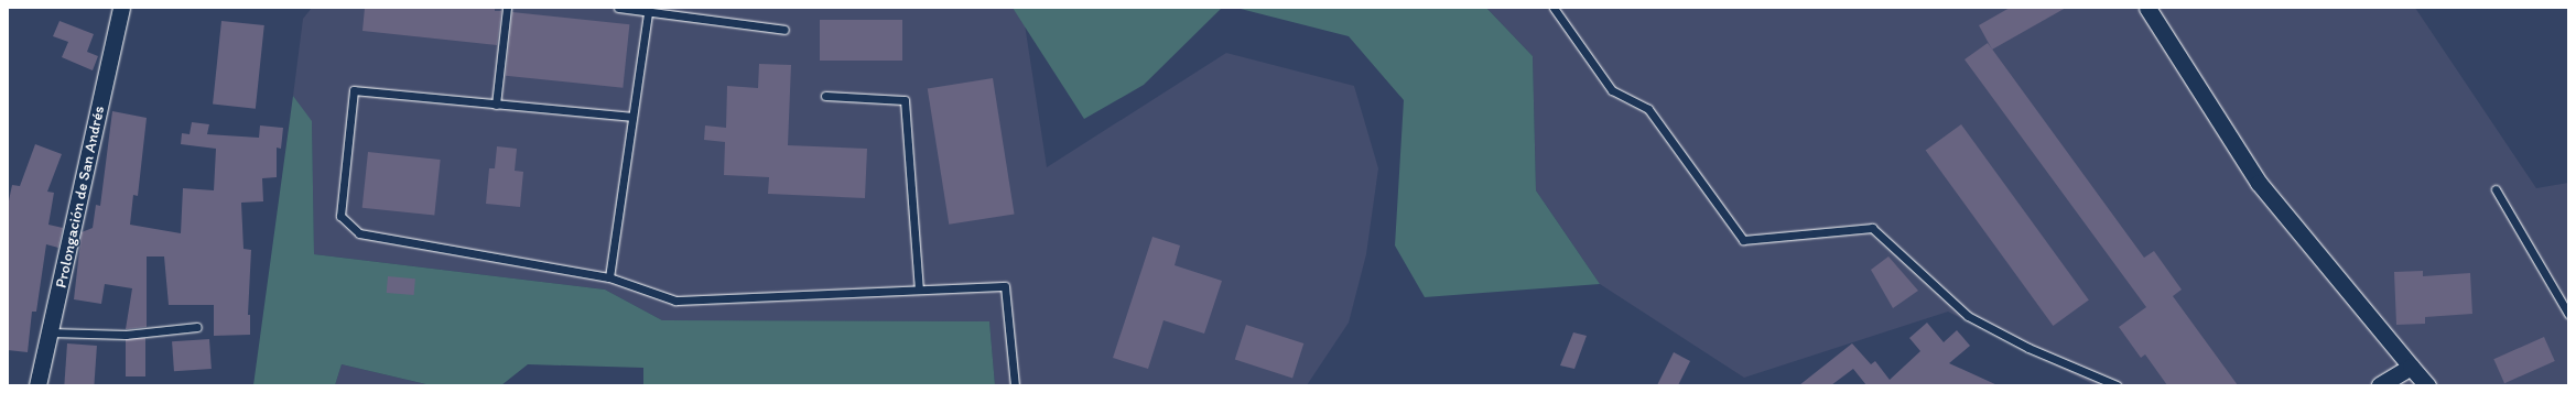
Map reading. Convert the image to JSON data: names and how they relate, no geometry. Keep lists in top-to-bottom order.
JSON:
{
  "streets": {
    "street": ["Prolongación de San Andrés"]
  }
}
